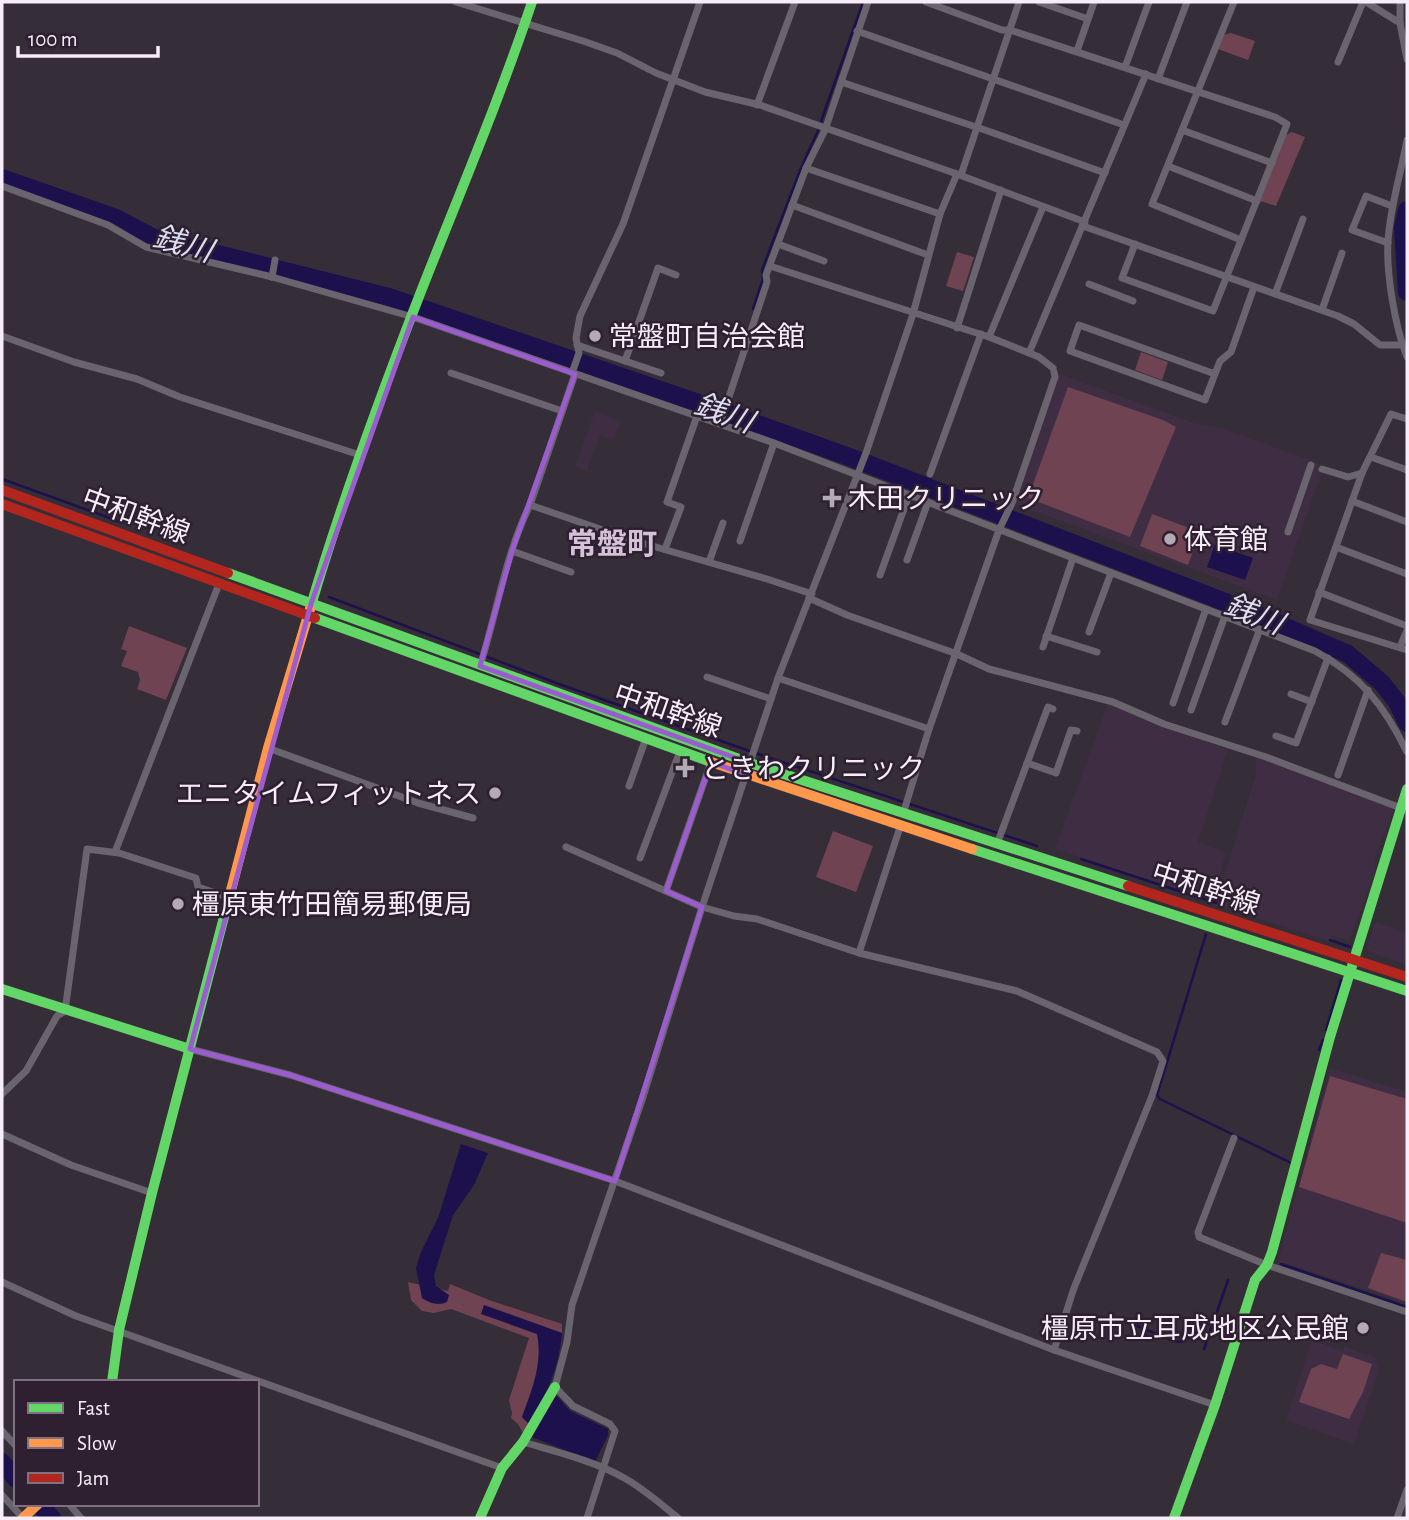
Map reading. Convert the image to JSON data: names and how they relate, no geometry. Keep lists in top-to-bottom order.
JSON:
{
  "streets": {
    "main road": ["中和幹線"]
  },
  "districts": ["常盤町"],
  "water": ["銭川"],
  "places": {
    "other": [
      "常盤町自治会館",
      "体育館",
      "エニタイムフィットネス",
      "橿原東竹田簡易郵便局",
      "橿原市立耳成地区公民館"
    ],
    "health": ["木田クリニック", "ときわクリニック"]
  },
  "legend": ["Fast", "Slow", "Jam"],
  "scale_bar": "100 m"
}
